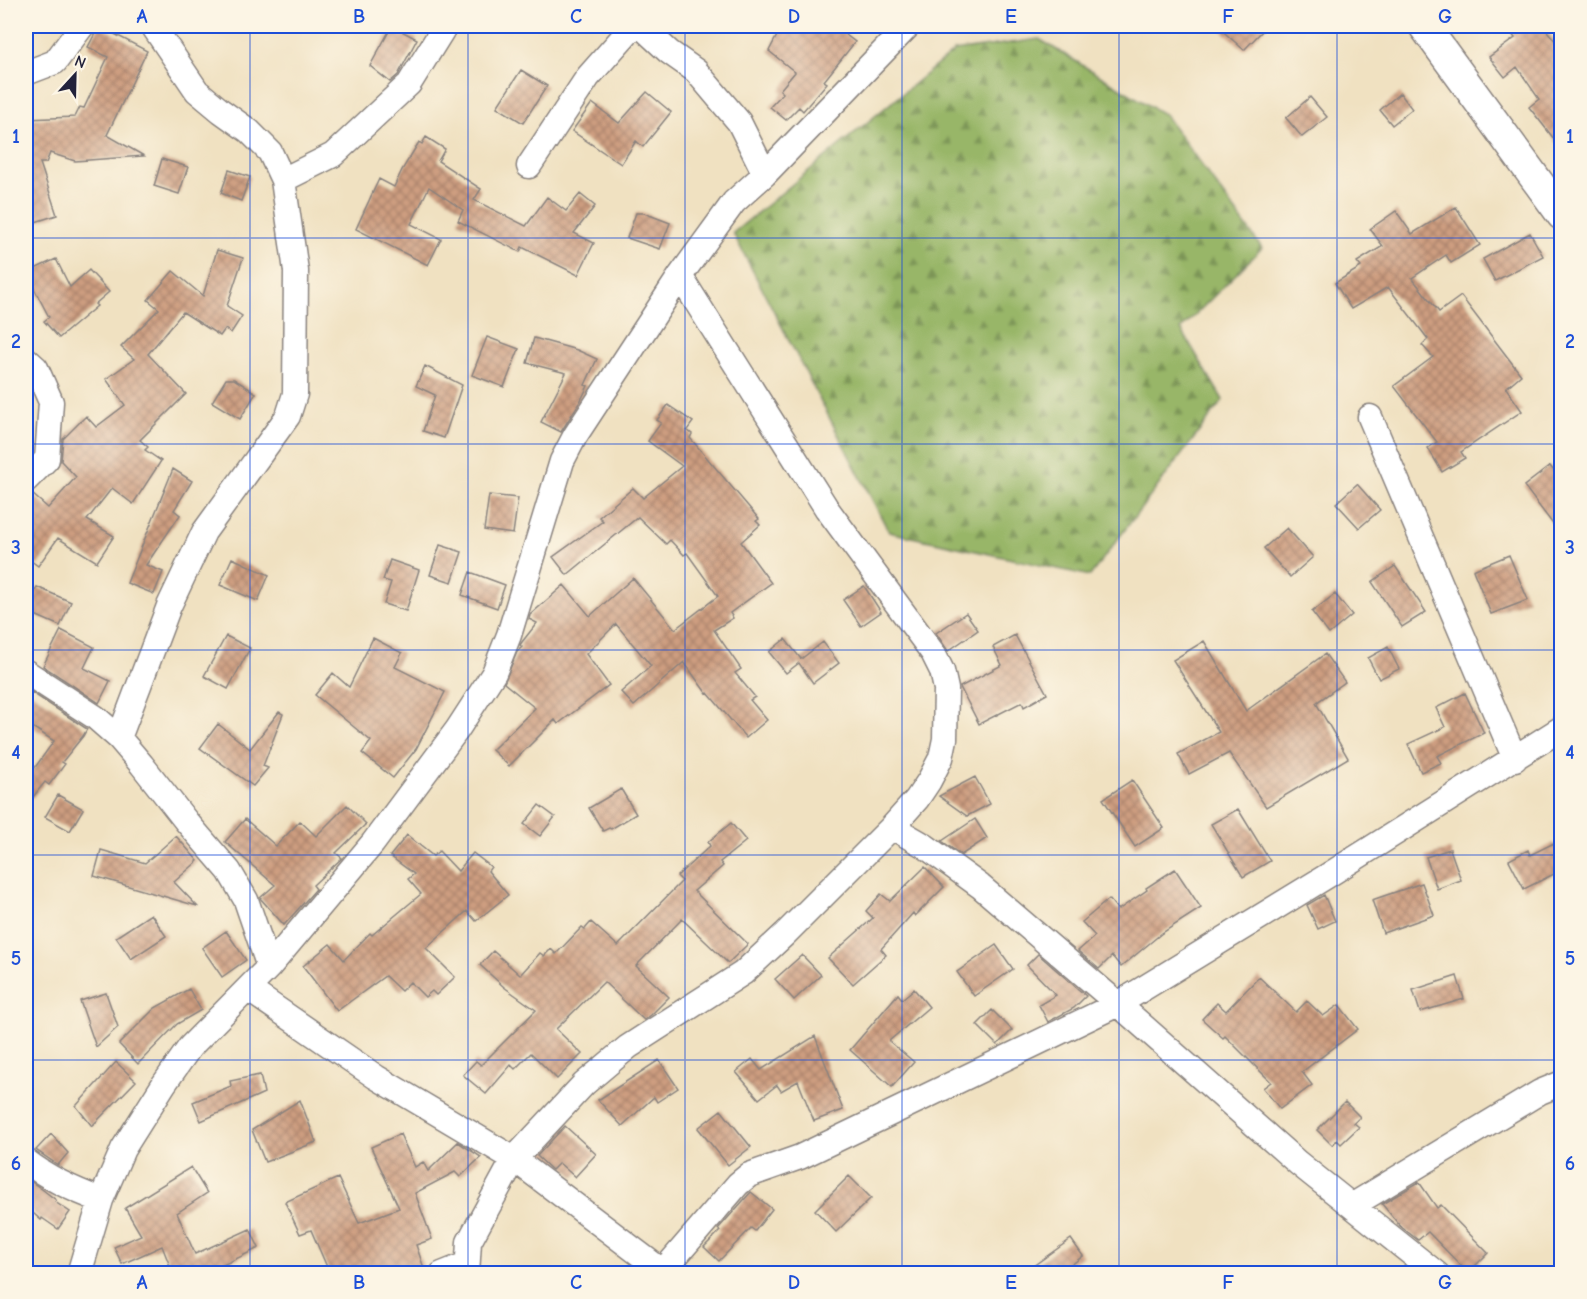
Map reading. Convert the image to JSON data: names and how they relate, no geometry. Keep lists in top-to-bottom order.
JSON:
{
  "north": "top",
  "grid": {
    "columns": [
      "A",
      "B",
      "C",
      "D",
      "E",
      "F",
      "G"
    ],
    "rows": [
      "1",
      "2",
      "3",
      "4",
      "5",
      "6"
    ]
  }
}
